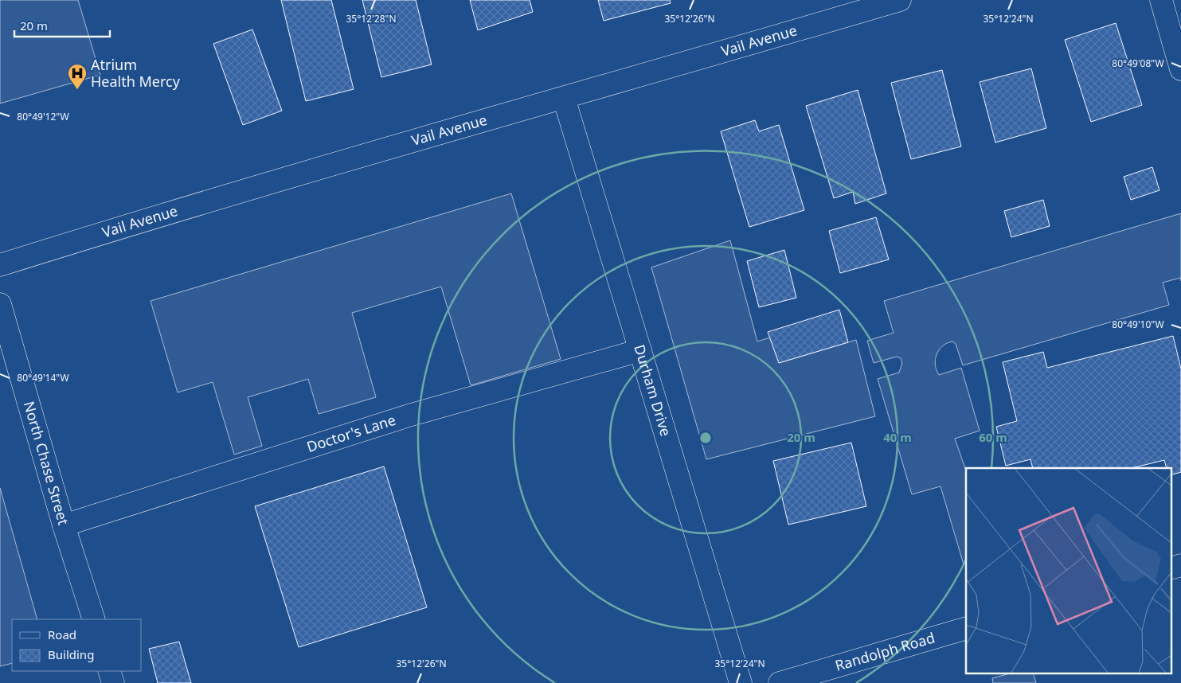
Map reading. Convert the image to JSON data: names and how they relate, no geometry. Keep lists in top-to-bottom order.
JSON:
{
  "streets": {
    "street": [
      "Vail Avenue",
      "Durham Drive",
      "Doctor's Lane",
      "North Chase Street",
      "Randolph Road"
    ]
  },
  "crossings": [
    ["Vail Avenue", "Durham Drive"],
    ["Durham Drive", "Doctor's Lane"],
    ["Doctor's Lane", "North Chase Street"]
  ],
  "places": {
    "hospital": ["Atrium Health Mercy"]
  },
  "legend": ["Road", "Building"],
  "scale_bar": "20 m",
  "coordinates": [
    "35°12'28\"N",
    "35°12'26\"N",
    "35°12'24\"N",
    "80°49'08\"W",
    "80°49'12\"W",
    "80°49'10\"W",
    "80°49'14\"W"
  ],
  "rings": ["20 m", "40 m", "60 m"]
}
